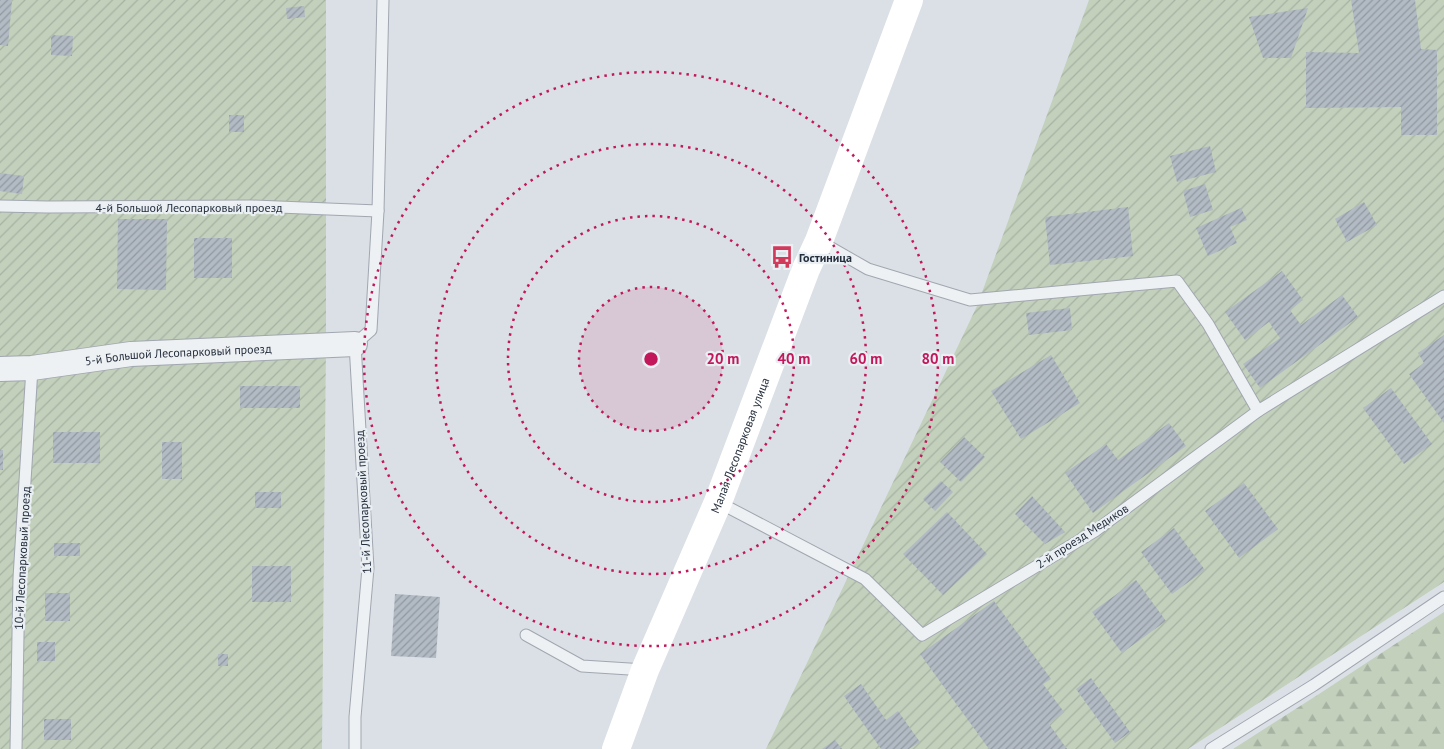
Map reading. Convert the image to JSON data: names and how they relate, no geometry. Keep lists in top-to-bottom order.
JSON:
{
  "streets": {
    "street": ["5-й Большой Лесопарковый проезд", "Малая Лесопарковая улица"],
    "lane": [
      "4-й Большой Лесопарковый проезд",
      "11-й Лесопарковый проезд",
      "2-й проезд Медиков",
      "10-й Лесопарковый проезд"
    ]
  },
  "crossings": [
    ["5-й Большой Лесопарковый проезд", "11-й Лесопарковый проезд"],
    ["5-й Большой Лесопарковый проезд", "10-й Лесопарковый проезд"],
    ["Малая Лесопарковая улица", "2-й проезд Медиков"]
  ],
  "places": {
    "bus stop": ["Гостиница"]
  },
  "rings": [
    "20 m",
    "40 m",
    "60 m",
    "80 m"
  ]
}
